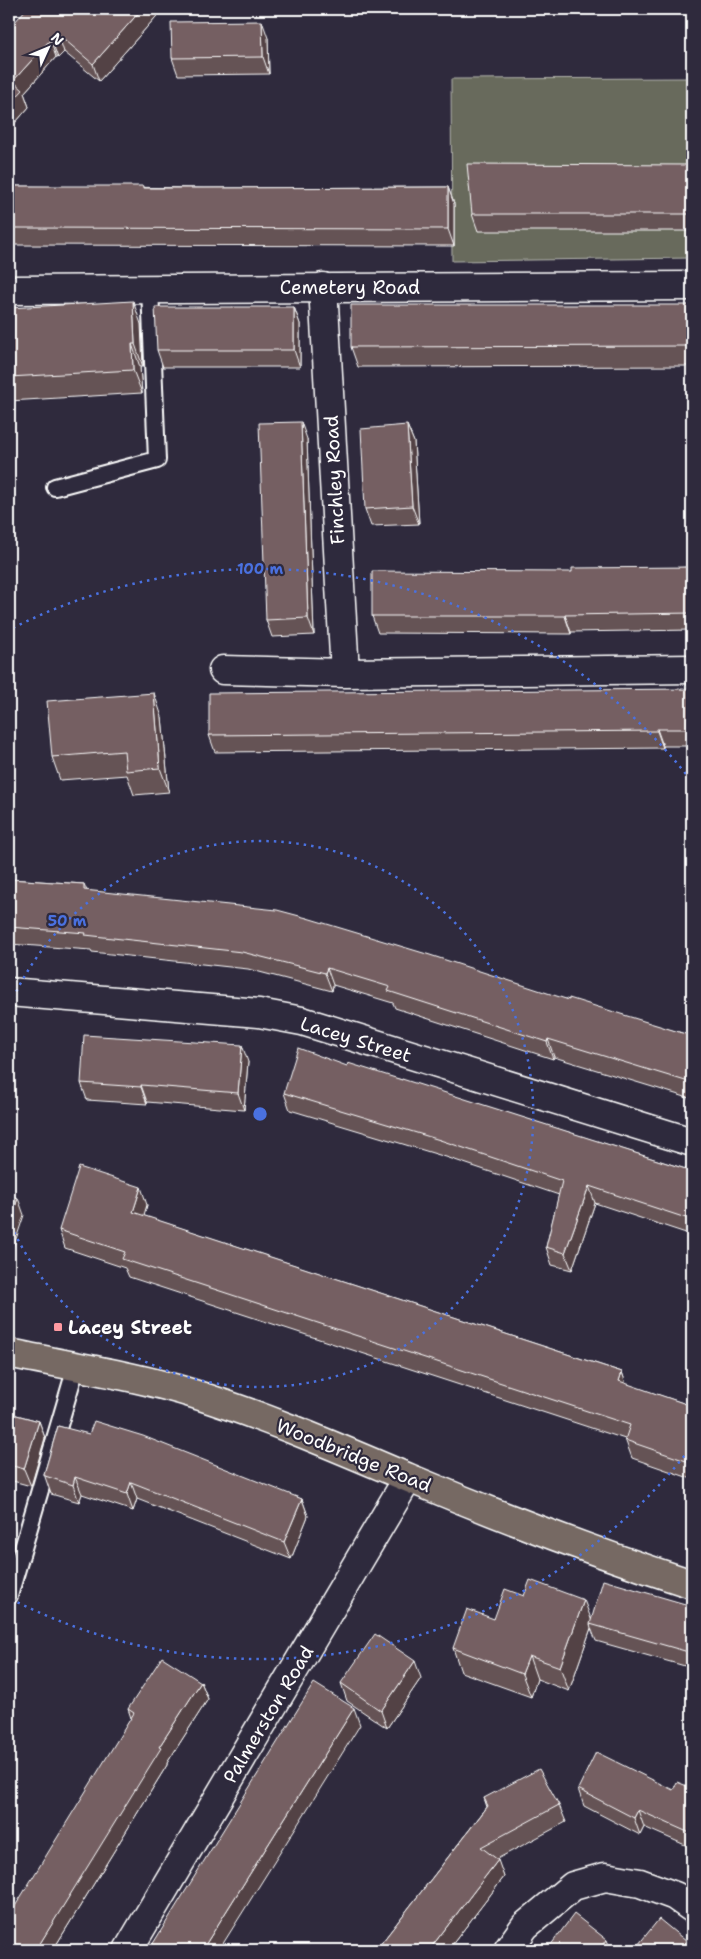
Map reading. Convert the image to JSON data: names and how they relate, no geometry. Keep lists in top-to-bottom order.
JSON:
{
  "streets": {
    "main road": ["Woodbridge Road"],
    "street": [
      "Cemetery Road",
      "Finchley Road",
      "Lacey Street",
      "Palmerston Road"
    ]
  },
  "crossings": [
    ["Cemetery Road", "Finchley Road"],
    ["Woodbridge Road", "Palmerston Road"]
  ],
  "places": {
    "transit": ["Lacey Street"]
  },
  "north": "top right",
  "rings": ["100 m", "50 m"]
}
